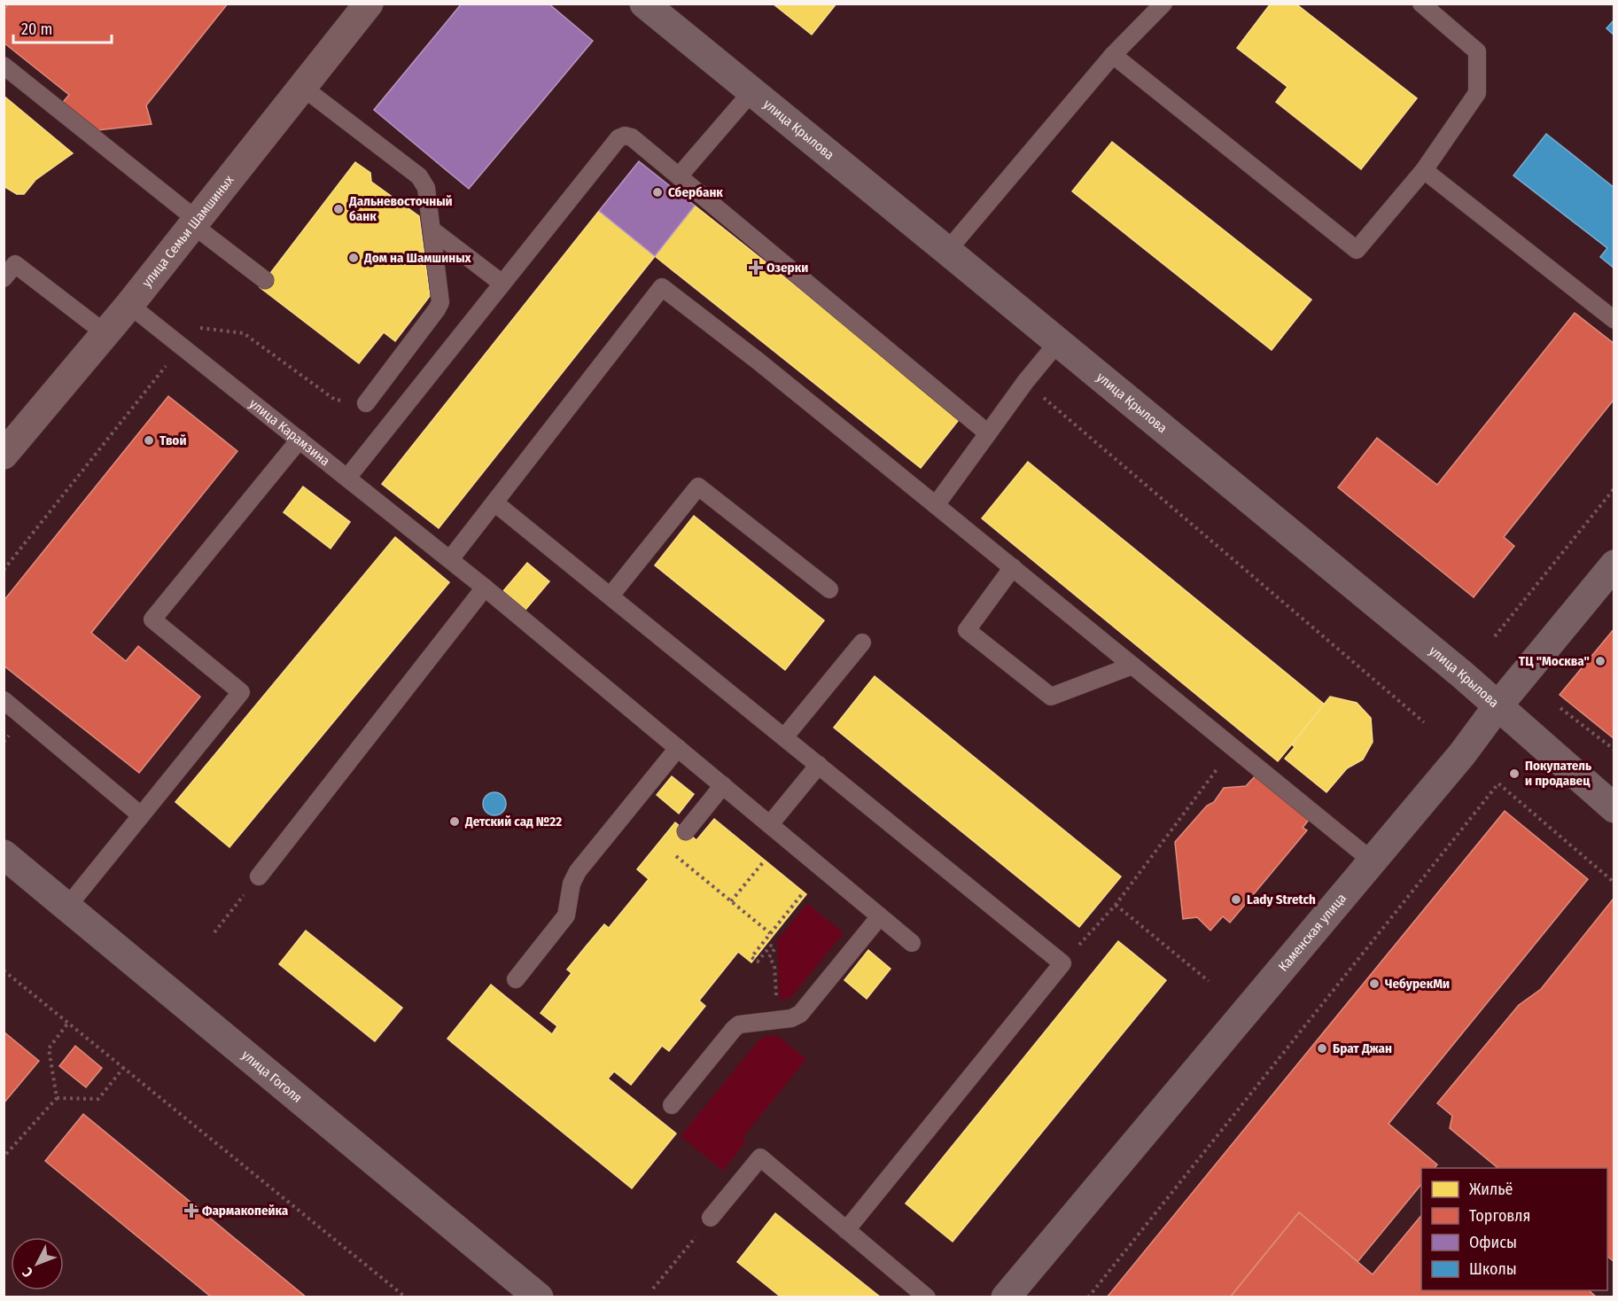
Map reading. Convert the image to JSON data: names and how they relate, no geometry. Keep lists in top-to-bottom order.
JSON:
{
  "streets": {
    "street": [
      "улица Крылова",
      "улица Семьи Шамшиных",
      "Каменская улица",
      "улица Гоголя"
    ],
    "lane": ["улица Карамзина"]
  },
  "crossings": [
    ["улица Крылова", "Каменская улица"],
    ["улица Семьи Шамшиных", "улица Карамзина"]
  ],
  "places": {
    "other": [
      "Сбербанк",
      "Дальневосточный банк",
      "Дом на Шамшиных",
      "Твой",
      "ТЦ \"Москва\"",
      "Покупатель и продавец",
      "Детский сад №22",
      "Lady Stretch",
      "ЧебурекМи",
      "Брат Джан"
    ],
    "health": ["Озерки", "Фармакопейка"]
  },
  "legend": [
    "Жильё",
    "Торговля",
    "Офисы",
    "Школы"
  ],
  "scale_bar": "20 m",
  "north": "bottom left"
}
